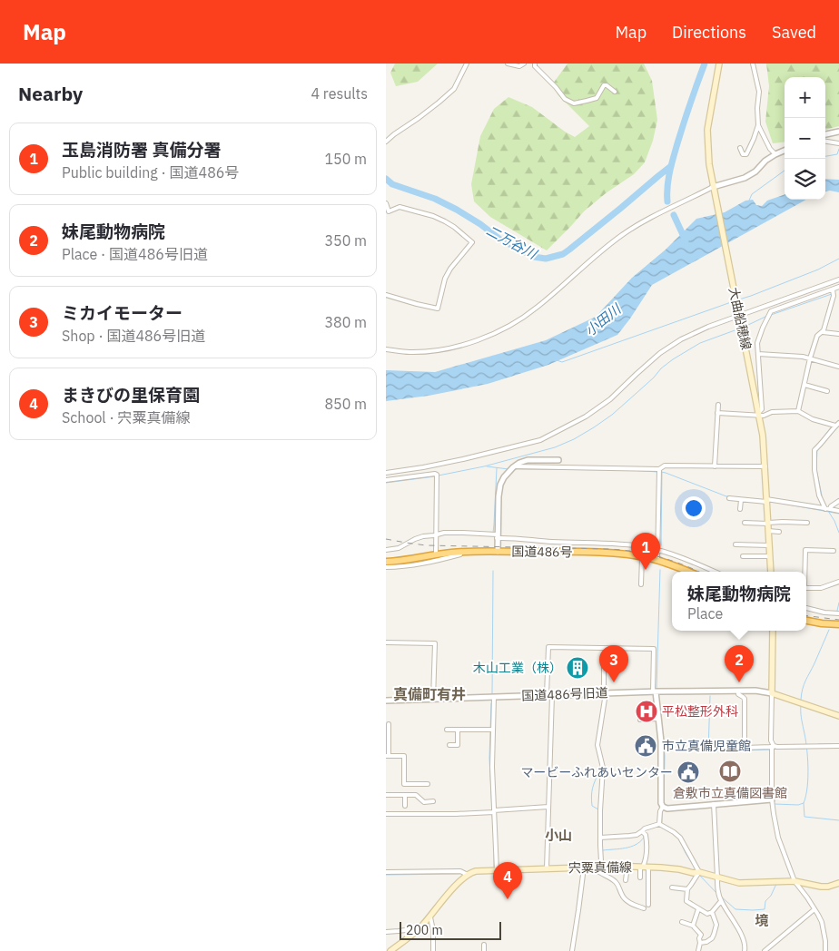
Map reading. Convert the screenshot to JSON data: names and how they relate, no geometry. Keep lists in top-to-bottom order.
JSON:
{
  "streets": {
    "highway": ["国道486号"],
    "main road": ["大曲船穂線", "宍粟真備線"],
    "street": ["国道486号旧道"]
  },
  "districts": ["真備町有井", "小山", "境"],
  "water": ["二万谷川", "小田川"],
  "places": {
    "building": ["木山工業（株）"],
    "hospital": ["平松整形外科"],
    "public building": ["市立真備児童館", "マービーふれあいセンター"],
    "library": ["倉敷市立真備図書館"]
  },
  "scale_bar": "200 m",
  "page": {
    "header": "Map",
    "nav": ["Map", "Directions", "Saved"],
    "heading": ["Nearby", "4 results"],
    "map_buttons": ["+", "−"],
    "list": [
      {
        "mark": "1",
        "name": "玉島消防署 真備分署",
        "note": "Public building · 国道486号",
        "value": "150 m"
      },
      {
        "mark": "2",
        "name": "妹尾動物病院",
        "note": "Place · 国道486号旧道",
        "value": "350 m"
      },
      {
        "mark": "3",
        "name": "ミカイモーター",
        "note": "Shop · 国道486号旧道",
        "value": "380 m"
      },
      {
        "mark": "4",
        "name": "まきびの里保育園",
        "note": "School · 宍粟真備線",
        "value": "850 m"
      }
    ],
    "pins": [
      "1",
      "2",
      "3",
      "4"
    ],
    "popup": ["妹尾動物病院", "Place"],
    "scale": "200 m"
  }
}
